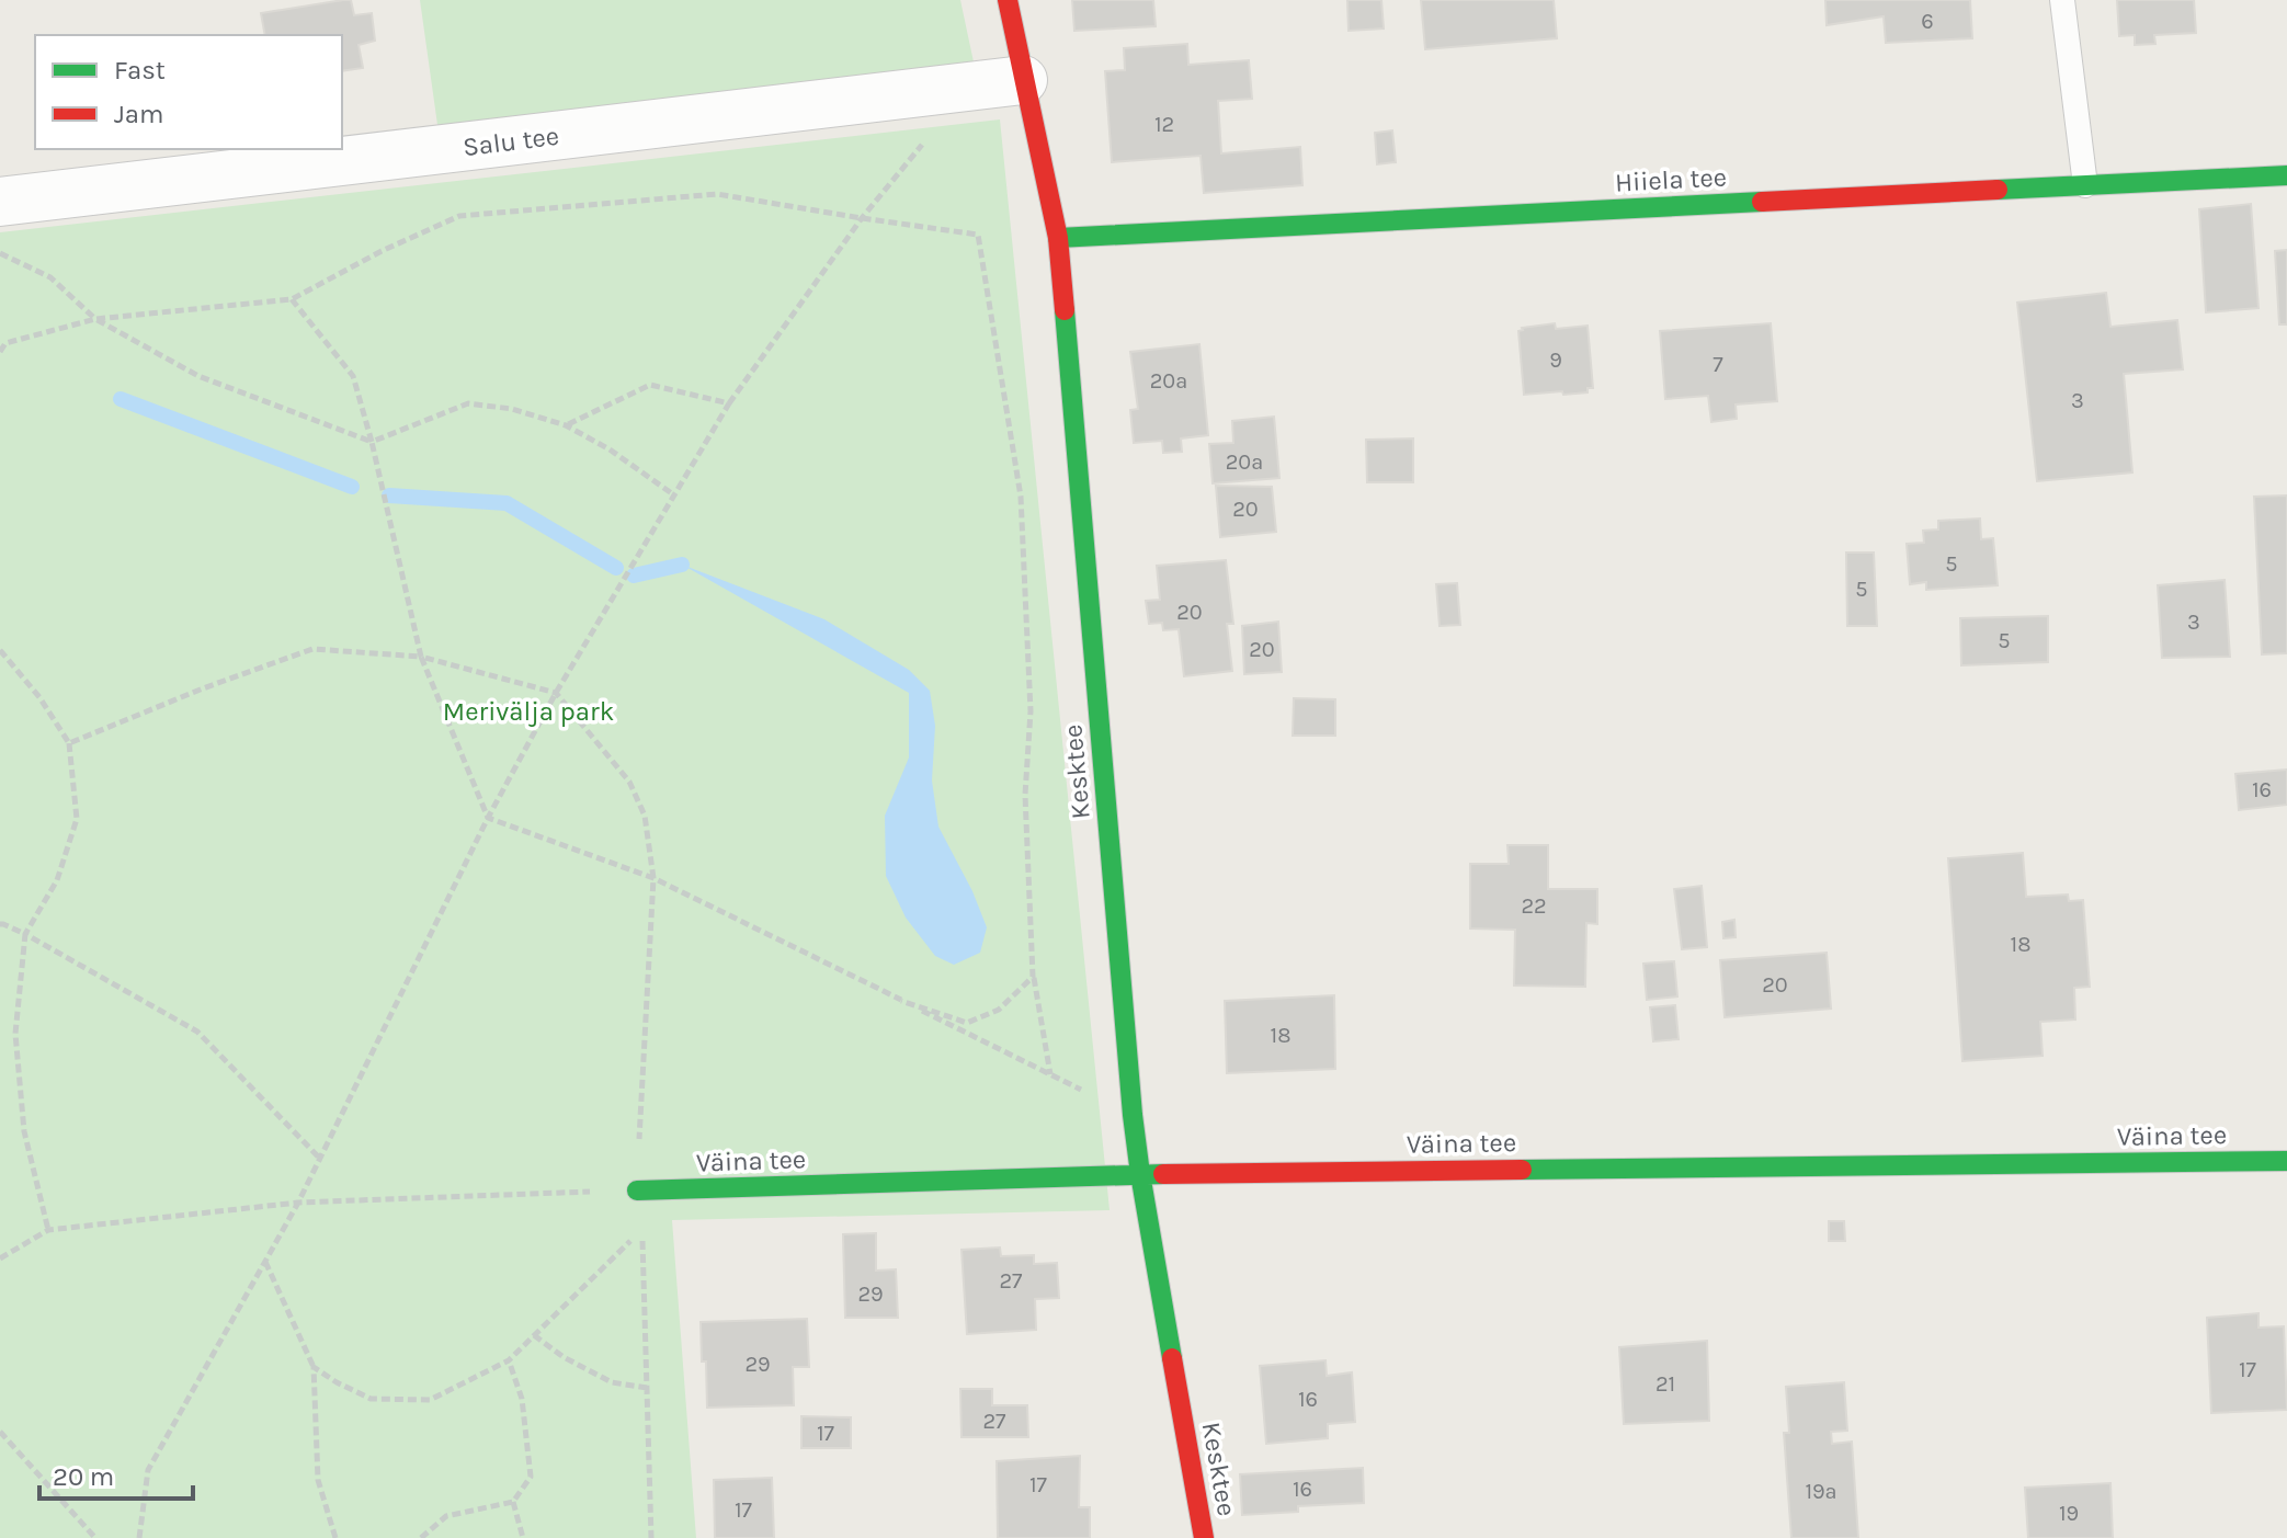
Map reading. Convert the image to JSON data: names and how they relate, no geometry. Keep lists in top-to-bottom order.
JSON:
{
  "streets": {
    "street": [
      "Salu tee",
      "Hiiela tee",
      "Kesktee",
      "Väina tee"
    ]
  },
  "crossings": [
    ["Salu tee", "Kesktee"],
    ["Hiiela tee", "Kesktee"],
    ["Kesktee", "Väina tee"]
  ],
  "parks": ["Merivälja park"],
  "house_numbers": [
    "6",
    "12",
    "9",
    "7",
    "20a",
    "3",
    "20a",
    "20",
    "5",
    "5",
    "20",
    "3",
    "5",
    "20",
    "16",
    "22",
    "18",
    "20",
    "18",
    "27",
    "29",
    "29",
    "17",
    "21",
    "16",
    "27",
    "17",
    "17",
    "16",
    "19a",
    "17",
    "19"
  ],
  "legend": ["Fast", "Jam"],
  "scale_bar": "20 m"
}
